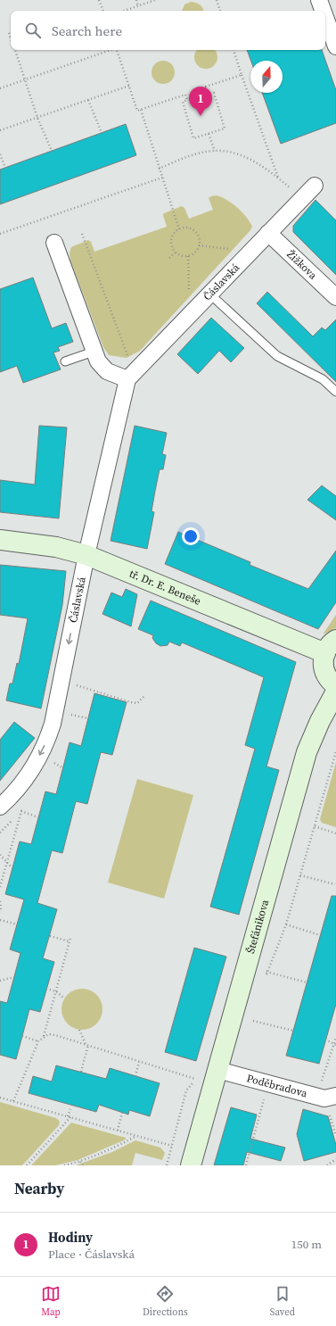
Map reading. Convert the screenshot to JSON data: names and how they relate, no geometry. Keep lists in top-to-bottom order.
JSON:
{
  "streets": {
    "main road": ["tř. Dr. E. Beneše", "Štefánikova"],
    "street": ["Žižkova", "Čáslavská", "Poděbradova"]
  },
  "crossings": [
    ["Žižkova", "Čáslavská"],
    ["Čáslavská", "tř. Dr. E. Beneše"],
    ["Štefánikova", "Poděbradova"]
  ],
  "one_way": ["Čáslavská"],
  "north": "top",
  "page": {
    "search": "Search here",
    "pins": "1",
    "heading": "Nearby",
    "list": [
      {
        "mark": "1",
        "name": "Hodiny",
        "note": "Place · Čáslavská",
        "value": "150 m"
      }
    ],
    "nav": ["Map", "Directions", "Saved"]
  }
}
